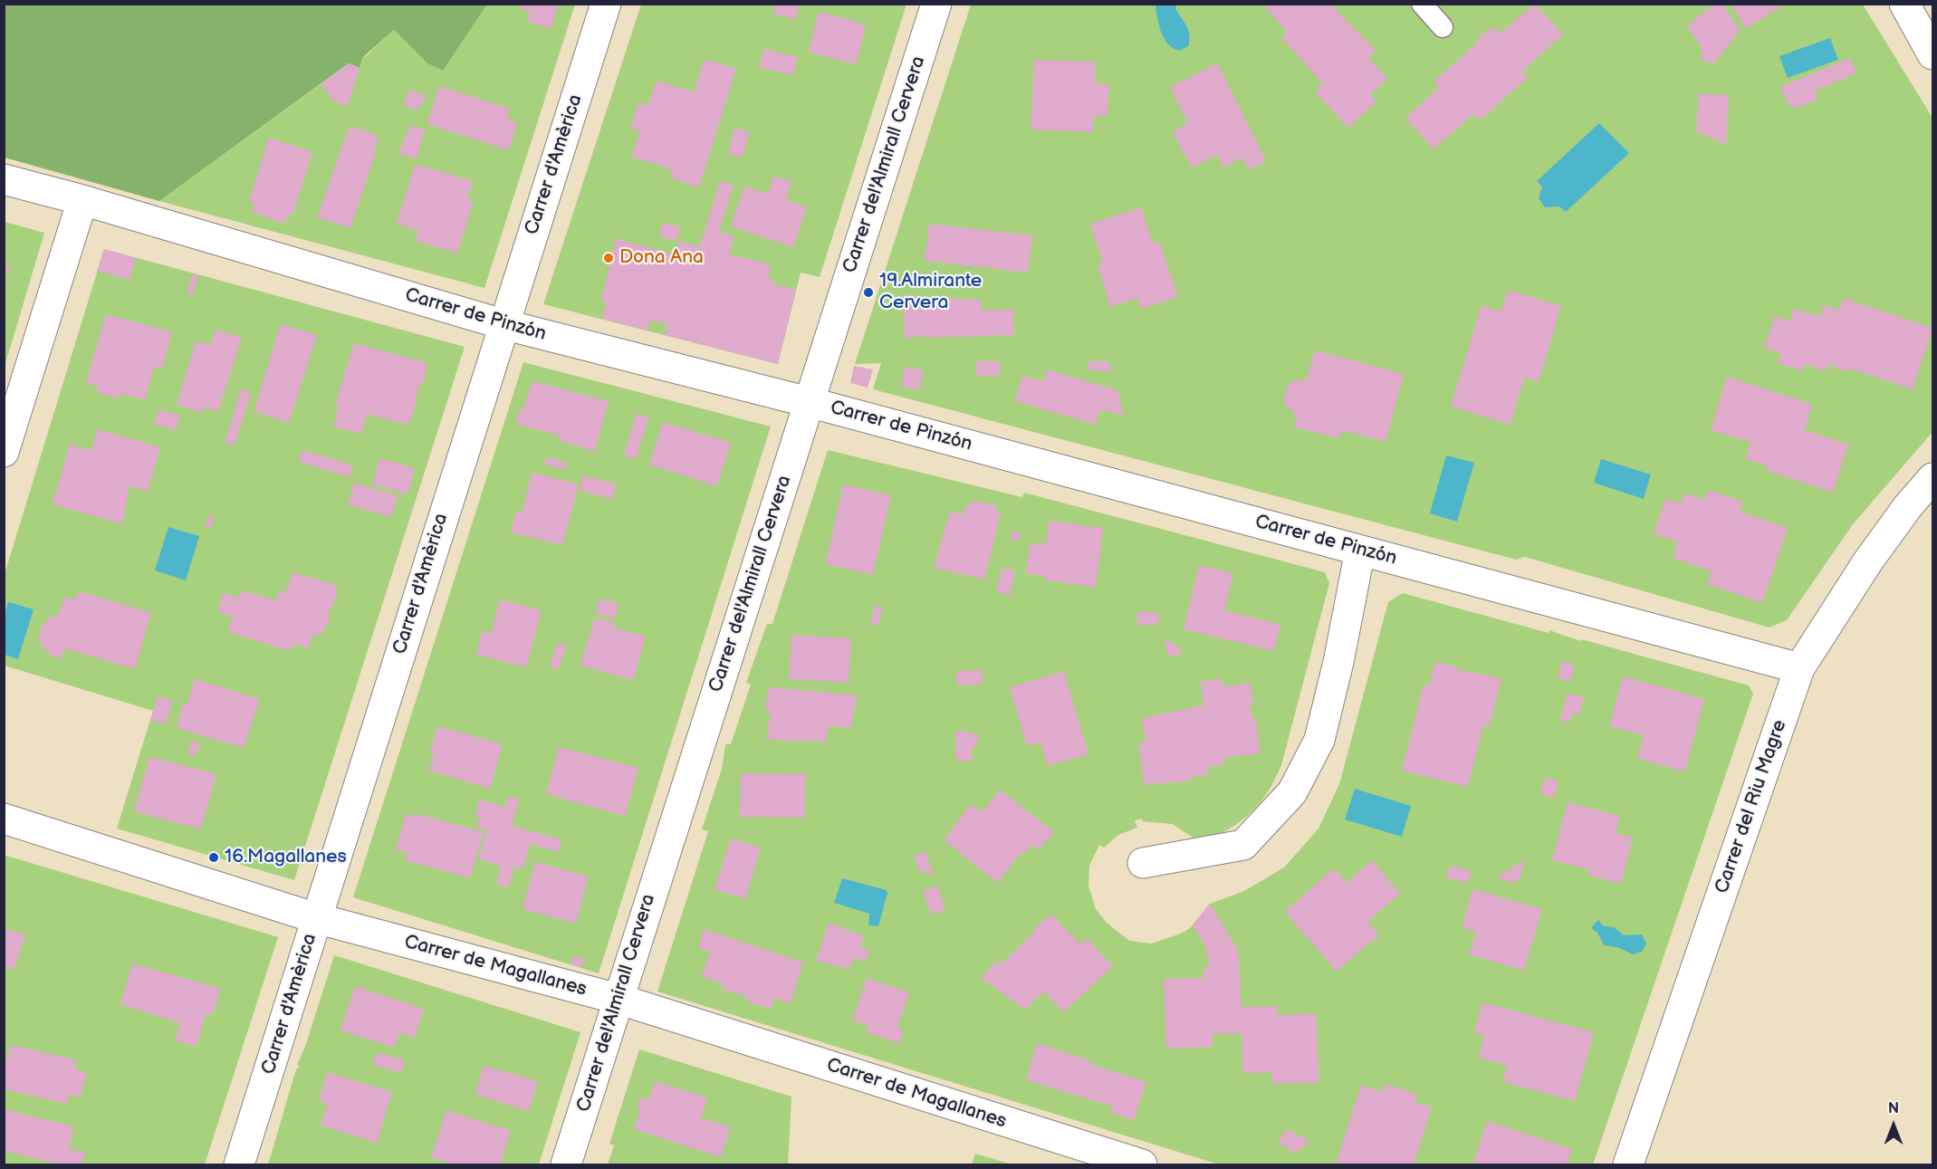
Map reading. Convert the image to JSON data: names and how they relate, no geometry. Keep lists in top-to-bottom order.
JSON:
{
  "streets": {
    "street": [
      "Carrer d'Amèrica",
      "Carrer del'Almirall Cervera",
      "Carrer de Pinzón",
      "Carrer del Riu Magre",
      "Carrer de Magallanes"
    ]
  },
  "crossings": [
    ["Carrer d'Amèrica", "Carrer de Pinzón"],
    ["Carrer d'Amèrica", "Carrer de Magallanes"],
    ["Carrer del'Almirall Cervera", "Carrer de Pinzón"],
    ["Carrer del'Almirall Cervera", "Carrer de Magallanes"],
    ["Carrer de Pinzón", "Carrer del Riu Magre"]
  ],
  "places": ["Dona Ana", "19.Almirante Cervera", "16.Magallanes"],
  "north": "top"
}
